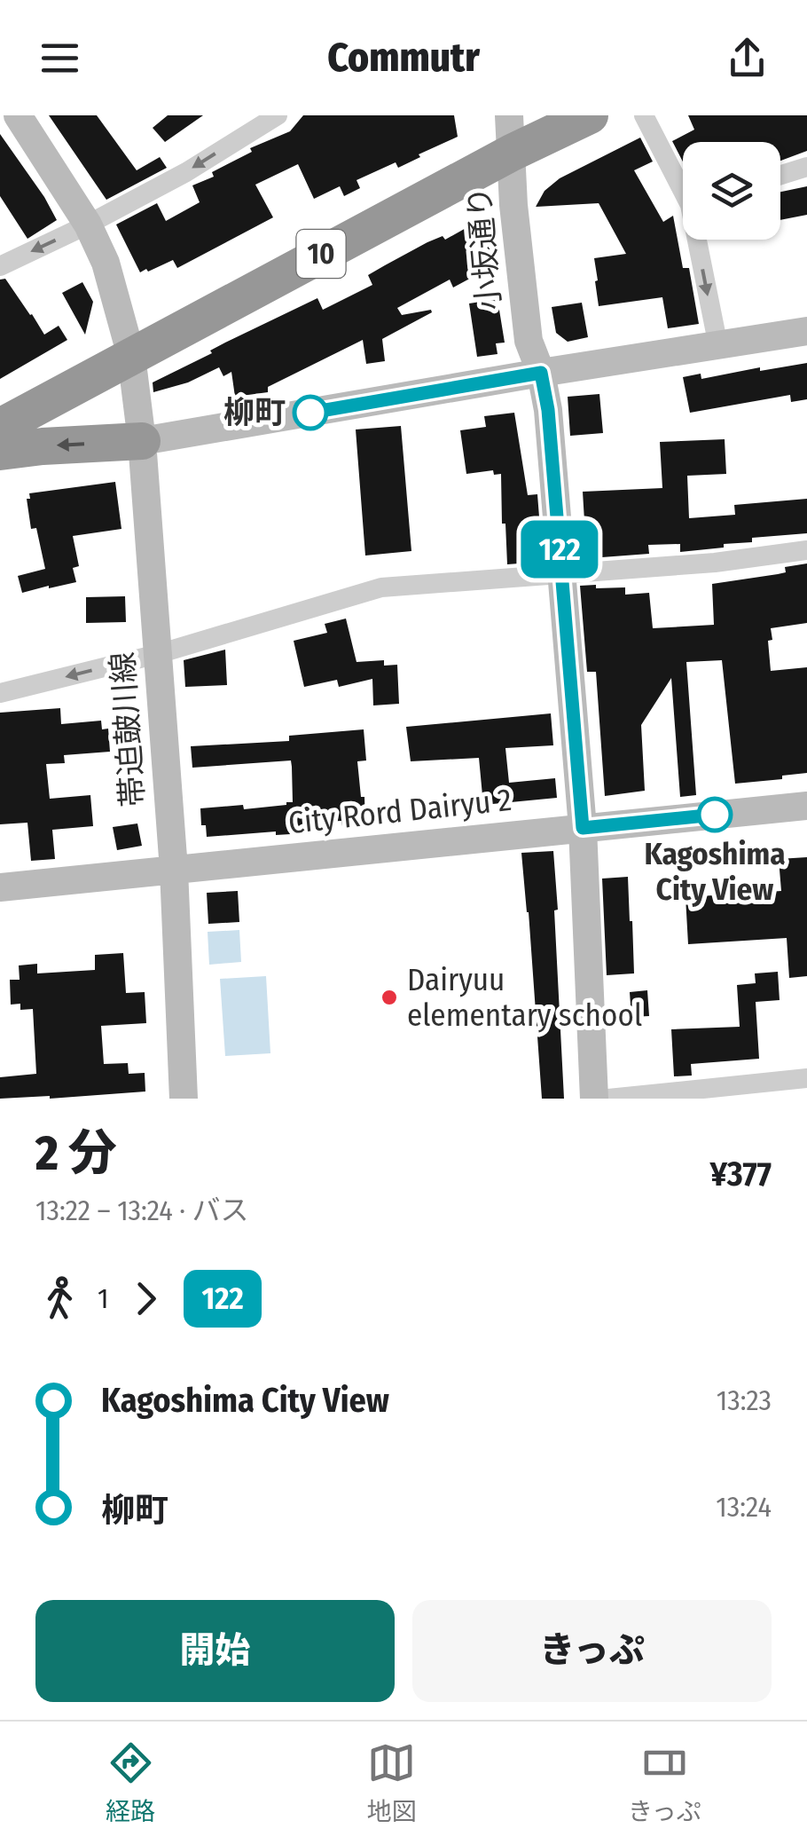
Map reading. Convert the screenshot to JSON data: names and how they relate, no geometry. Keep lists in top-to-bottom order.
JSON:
{
  "streets": {
    "highway": ["10"],
    "street": ["小坂通り", "帯迫皷川線", "City Rord Dairyu 2"]
  },
  "crossings": [
    ["小坂通り", "10"],
    ["小坂通り", "City Rord Dairyu 2"],
    ["10", "帯迫皷川線"],
    ["帯迫皷川線", "City Rord Dairyu 2"]
  ],
  "places": ["柳町", "Kagoshima City View", "Dairyuu elementary school"],
  "lines": ["bus line 122"],
  "page": {
    "header": "Commutr",
    "on_map": "122",
    "heading": ["2 分", "13:22 – 13:24 · バス", "¥377"],
    "legs": ["1", "122"],
    "list": [
      {
        "name": "Kagoshima City View",
        "value": "13:23"
      },
      {
        "name": "柳町",
        "value": "13:24"
      }
    ],
    "buttons": ["開始", "きっぷ"],
    "tabs": ["経路", "地図", "きっぷ"]
  }
}
